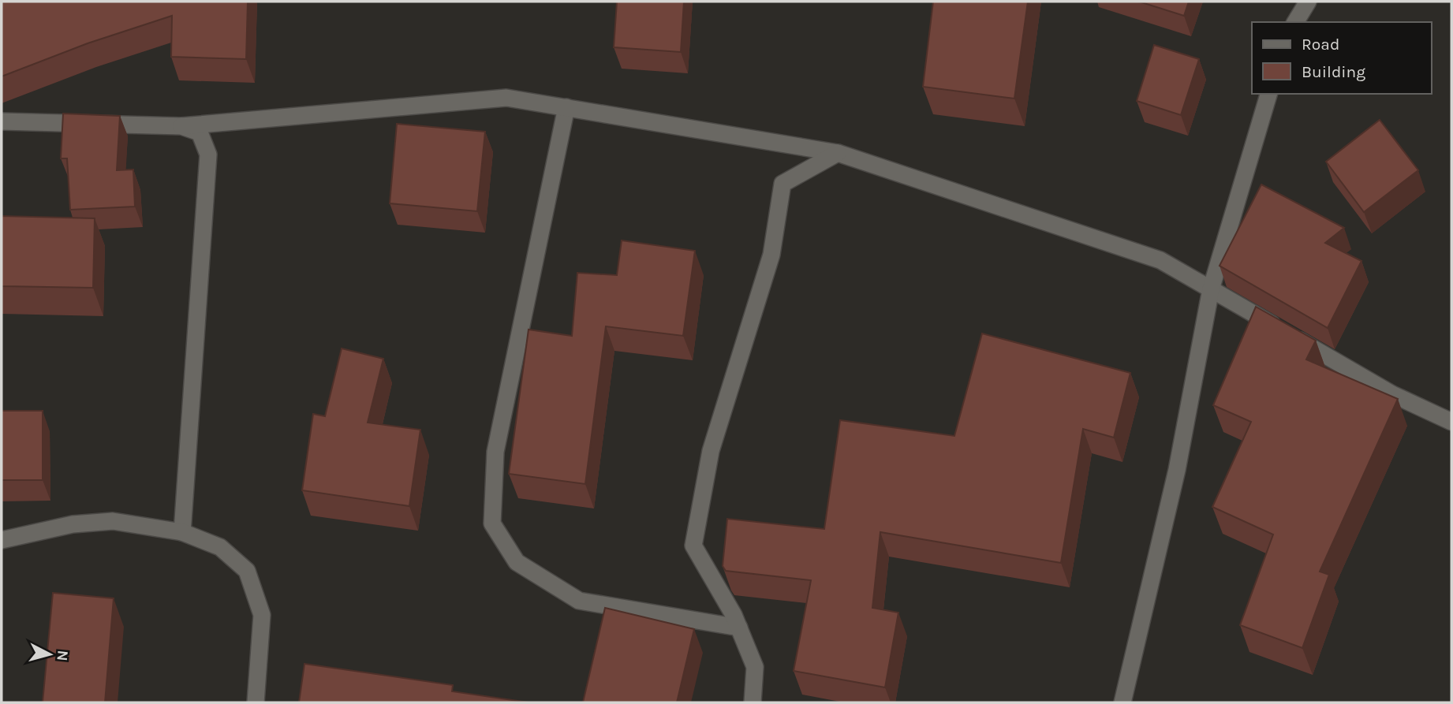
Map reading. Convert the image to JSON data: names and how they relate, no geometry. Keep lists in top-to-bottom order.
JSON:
{
  "legend": ["Road", "Building"],
  "north": "right"
}
